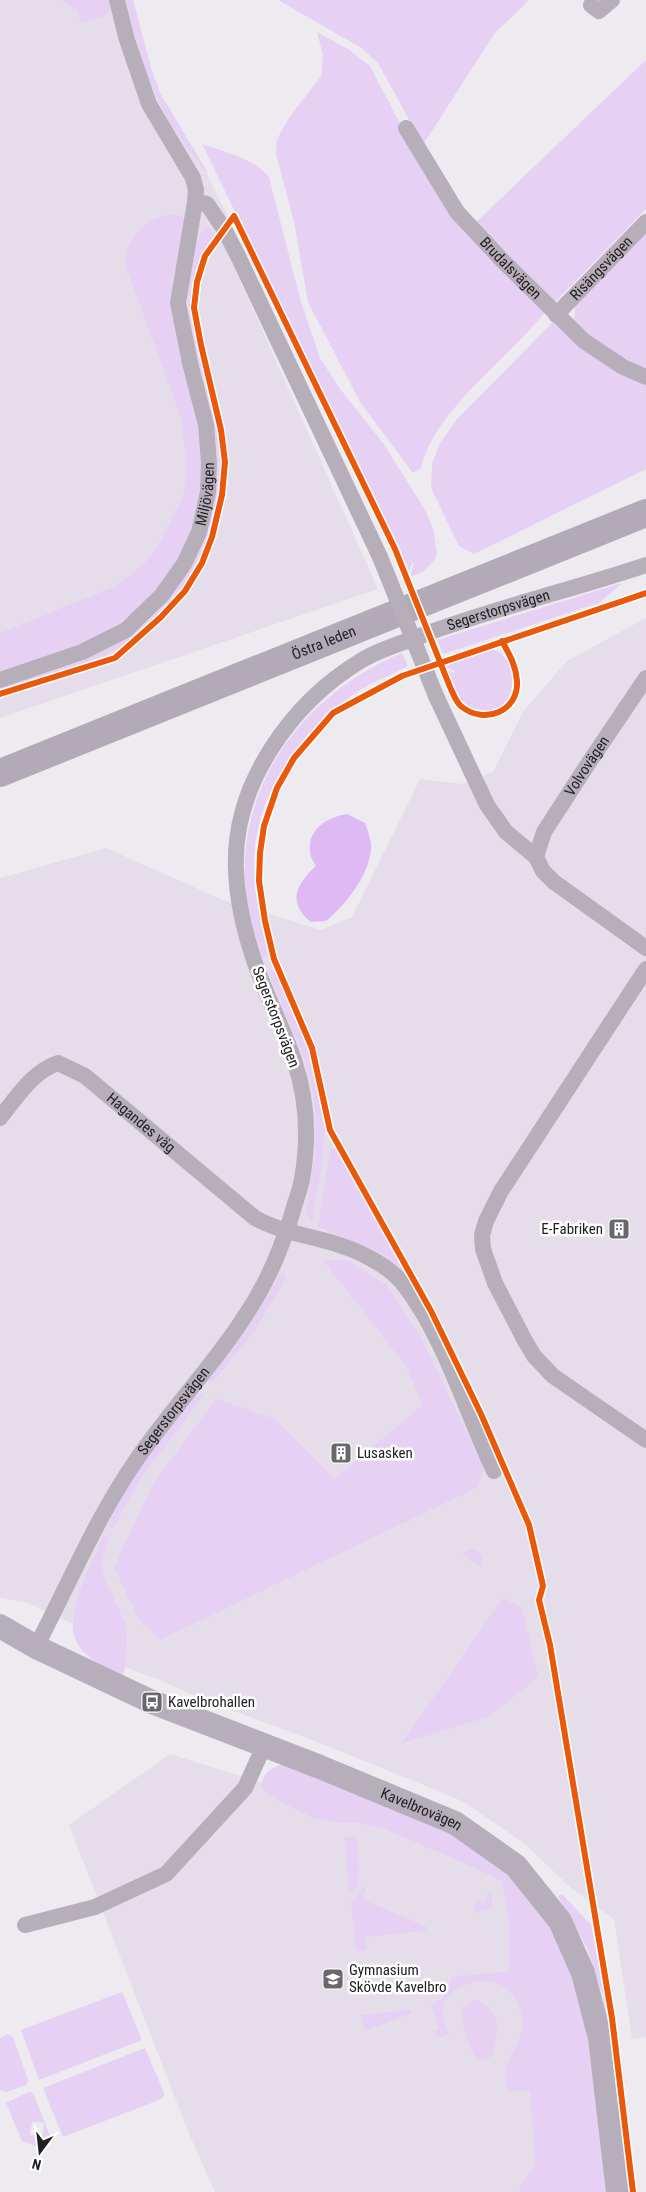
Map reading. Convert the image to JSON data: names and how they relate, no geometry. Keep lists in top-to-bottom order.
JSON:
{
  "streets": {
    "highway": ["Östra leden"],
    "main road": ["Kavelbrovägen"],
    "street": [
      "Brudalsvägen",
      "Risängsvägen",
      "Miljövägen",
      "Segerstorpsvägen",
      "Volvovägen",
      "Hagandes väg"
    ]
  },
  "crossings": [
    ["Brudalsvägen", "Risängsvägen"],
    ["Segerstorpsvägen", "Hagandes väg"],
    ["Segerstorpsvägen", "Kavelbrovägen"]
  ],
  "places": {
    "building": ["E-Fabriken", "Lusasken"],
    "bus stop": ["Kavelbrohallen"],
    "school or university": ["Gymnasium Skövde Kavelbro"]
  },
  "north": "bottom"
}
